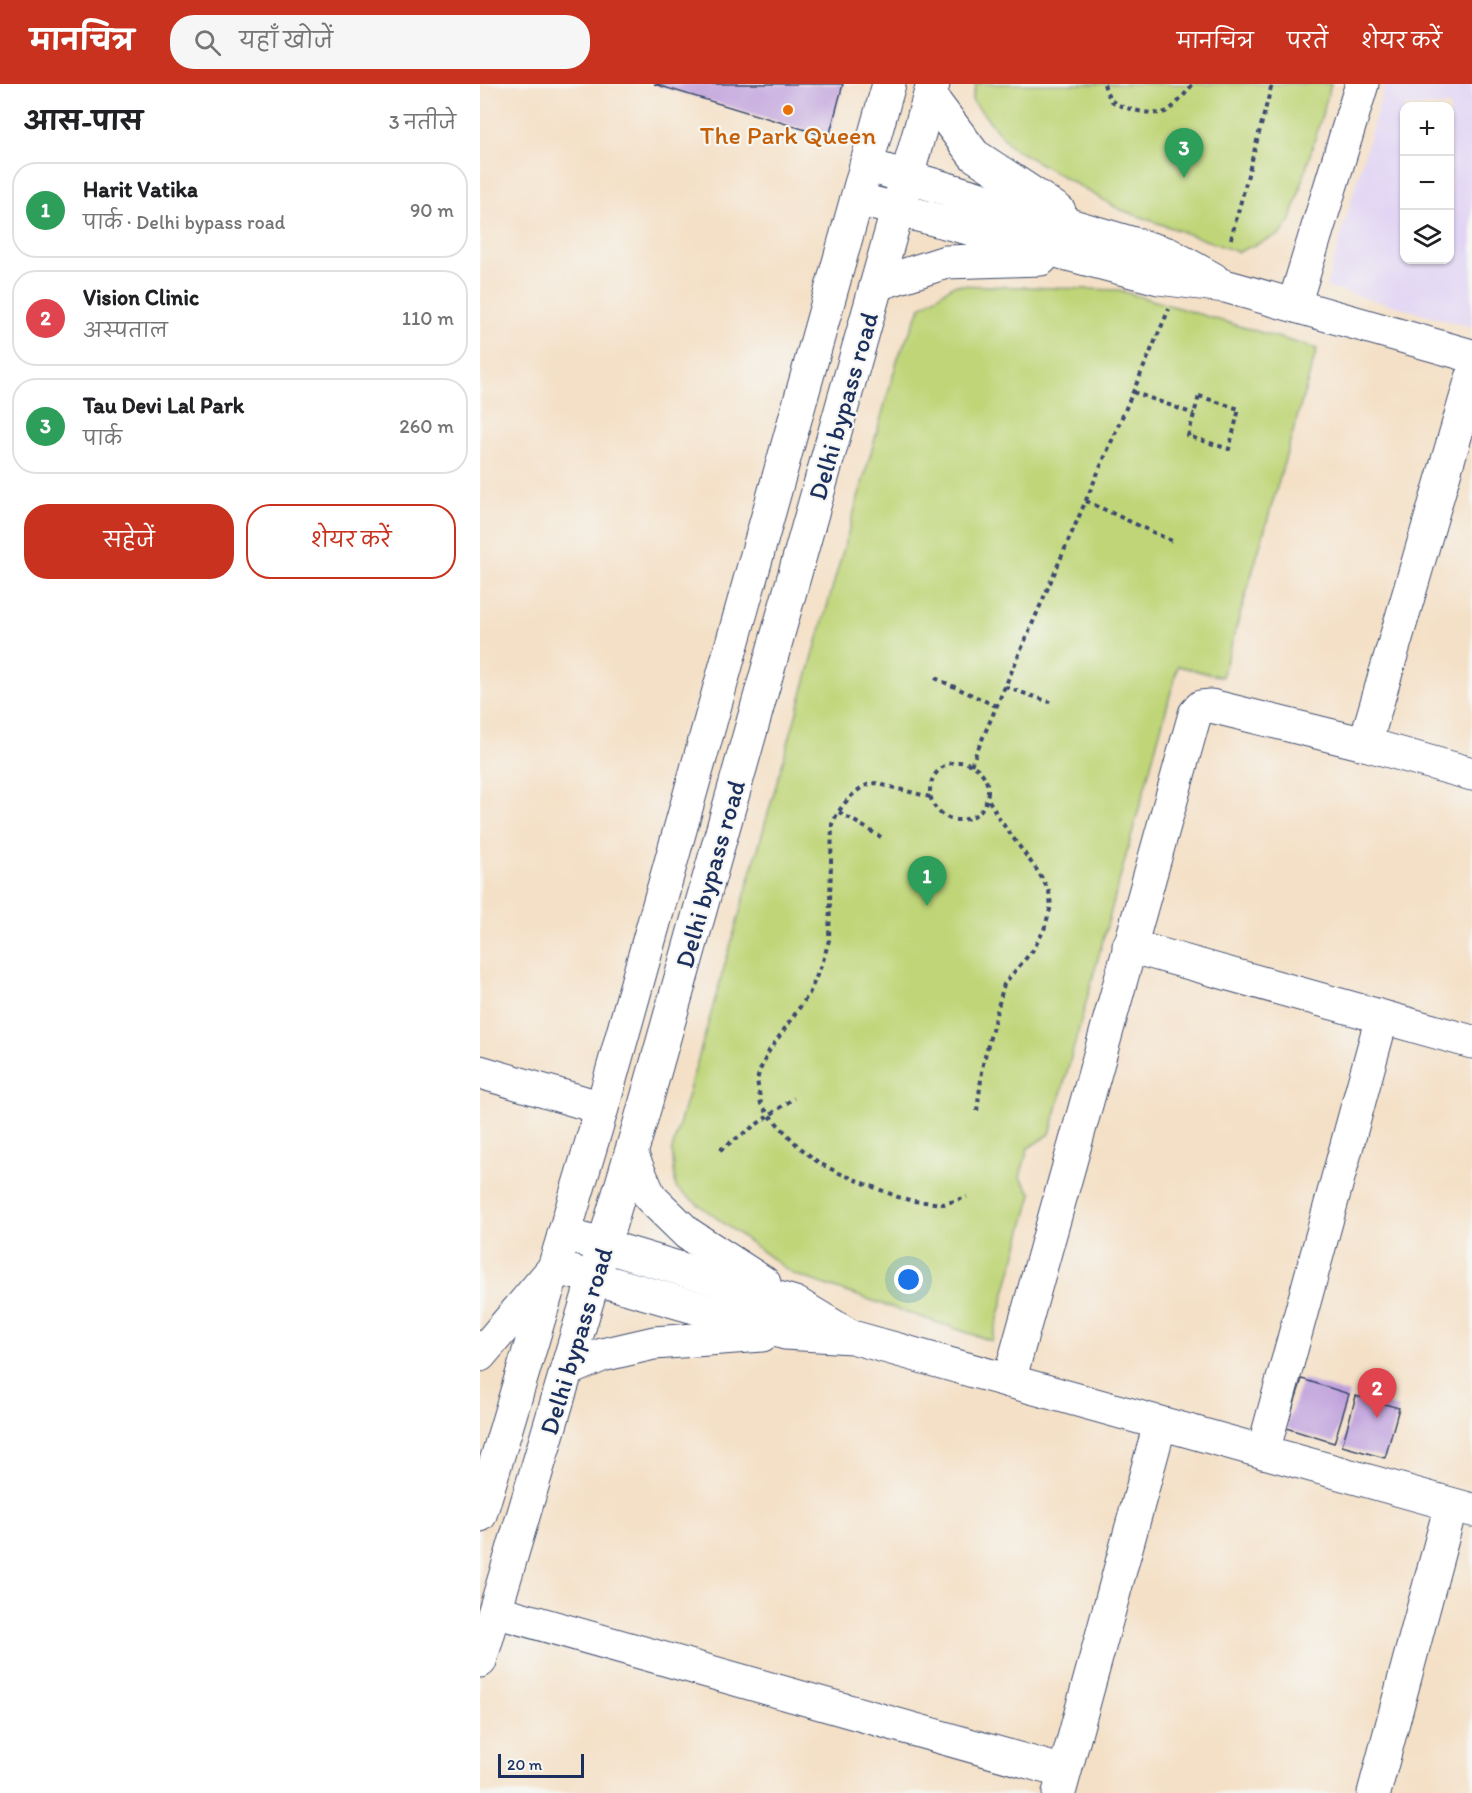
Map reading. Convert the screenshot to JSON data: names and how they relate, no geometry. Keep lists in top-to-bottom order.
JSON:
{
  "streets": {
    "street": ["Delhi bypass road"]
  },
  "places": ["The Park Queen"],
  "scale_bar": "20 m",
  "page": {
    "header": "मानचित्र",
    "search": "यहाँ खोजें",
    "nav": ["मानचित्र", "परतें", "शेयर करें"],
    "heading": ["आस-पास", "3 नतीजे"],
    "map_buttons": ["+", "−"],
    "pins": ["3", "1", "2"],
    "list": [
      {
        "mark": "1",
        "name": "Harit Vatika",
        "note": "पार्क · Delhi bypass road",
        "value": "90 m"
      },
      {
        "mark": "2",
        "name": "Vision Clinic",
        "note": "अस्पताल",
        "value": "110 m"
      },
      {
        "mark": "3",
        "name": "Tau Devi Lal Park",
        "note": "पार्क",
        "value": "260 m"
      }
    ],
    "buttons": ["सहेजें", "शेयर करें"],
    "scale": "20 m"
  }
}
